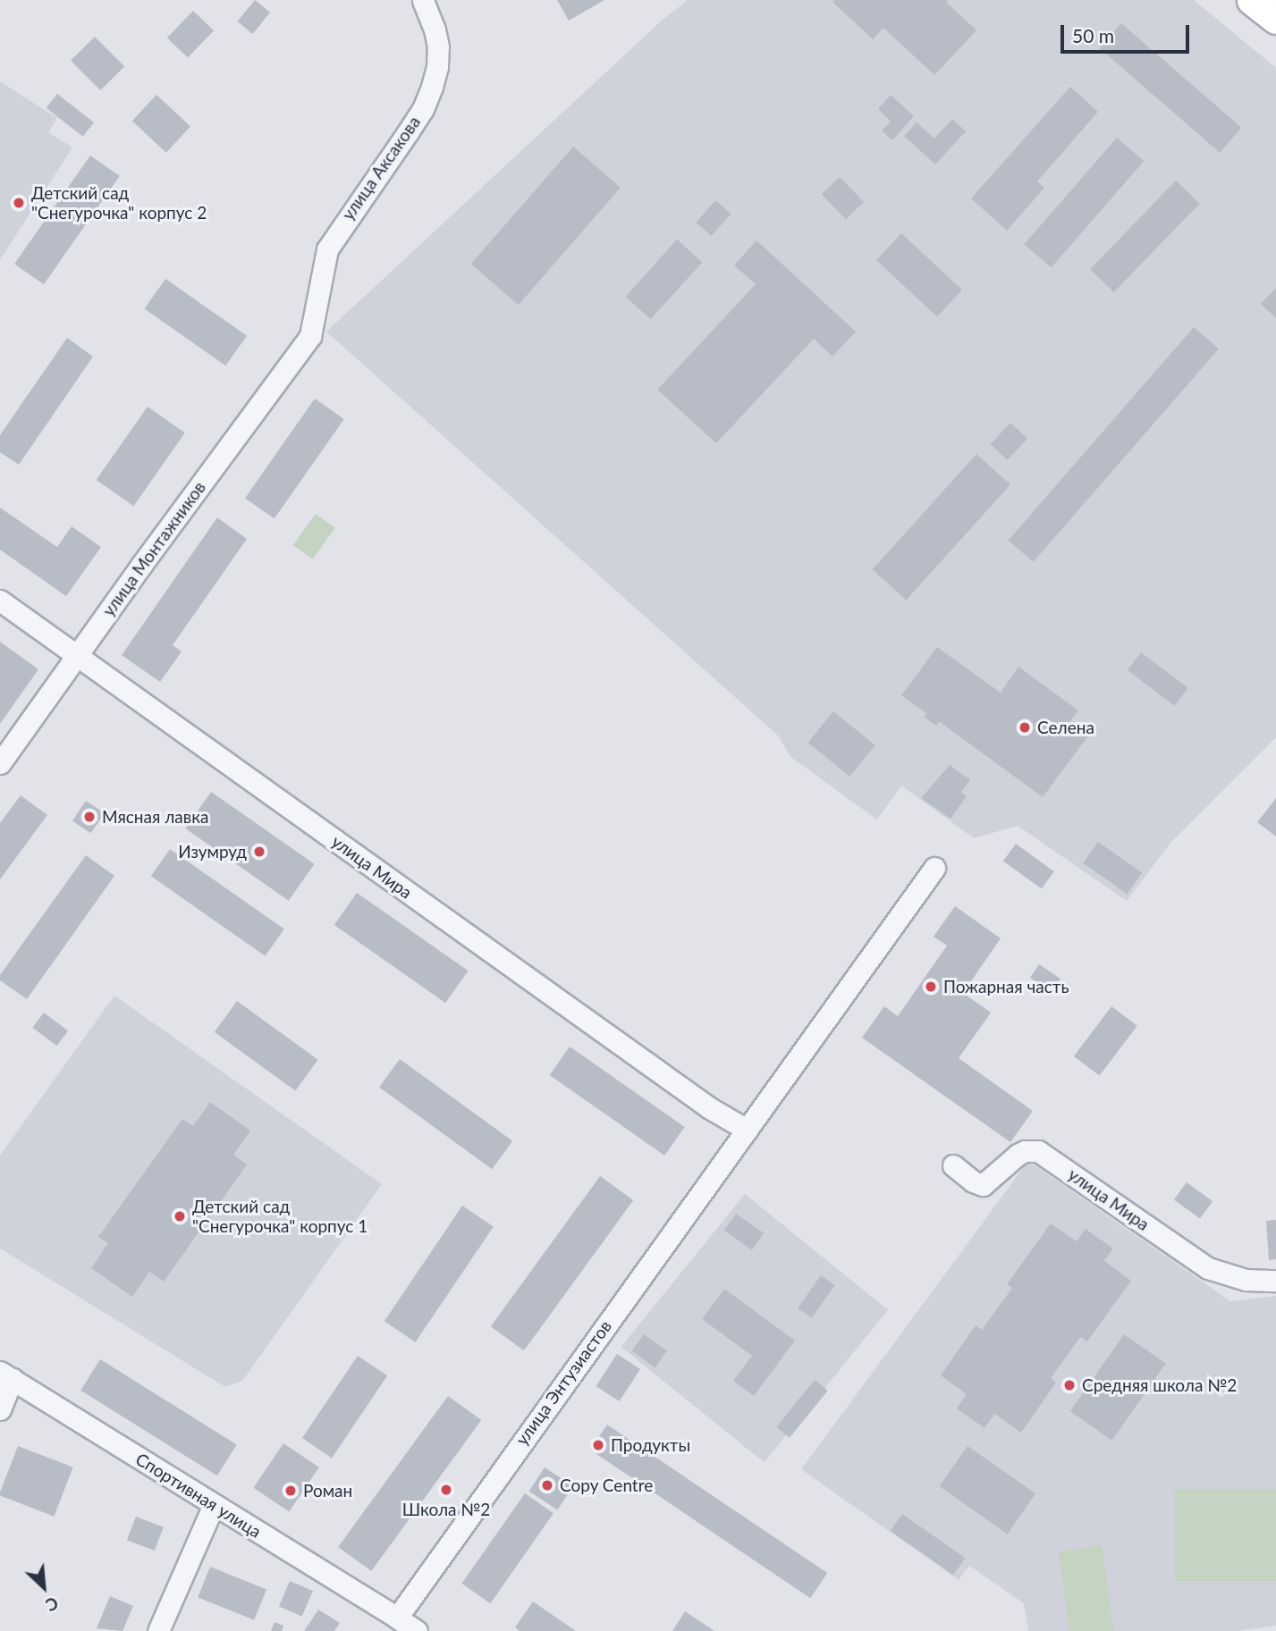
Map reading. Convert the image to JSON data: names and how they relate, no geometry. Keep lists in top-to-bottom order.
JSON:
{
  "streets": {
    "street": [
      "улица Аксакова",
      "улица Монтажников",
      "улица Мира",
      "улица Энтузиастов",
      "Спортивная улица"
    ]
  },
  "crossings": [
    ["улица Аксакова", "улица Монтажников"],
    ["улица Монтажников", "улица Мира"],
    ["улица Мира", "улица Энтузиастов"],
    ["улица Энтузиастов", "Спортивная улица"]
  ],
  "places": [
    "Детский сад \"Снегурочка\" корпус 2",
    "Селена",
    "Мясная лавка",
    "Изумруд",
    "Пожарная часть",
    "Детский сад \"Снегурочка\" корпус 1",
    "Средняя школа №2",
    "Продукты",
    "Copy Centre",
    "Школа №2",
    "Роман"
  ],
  "scale_bar": "50 m",
  "north": "bottom right"
}
